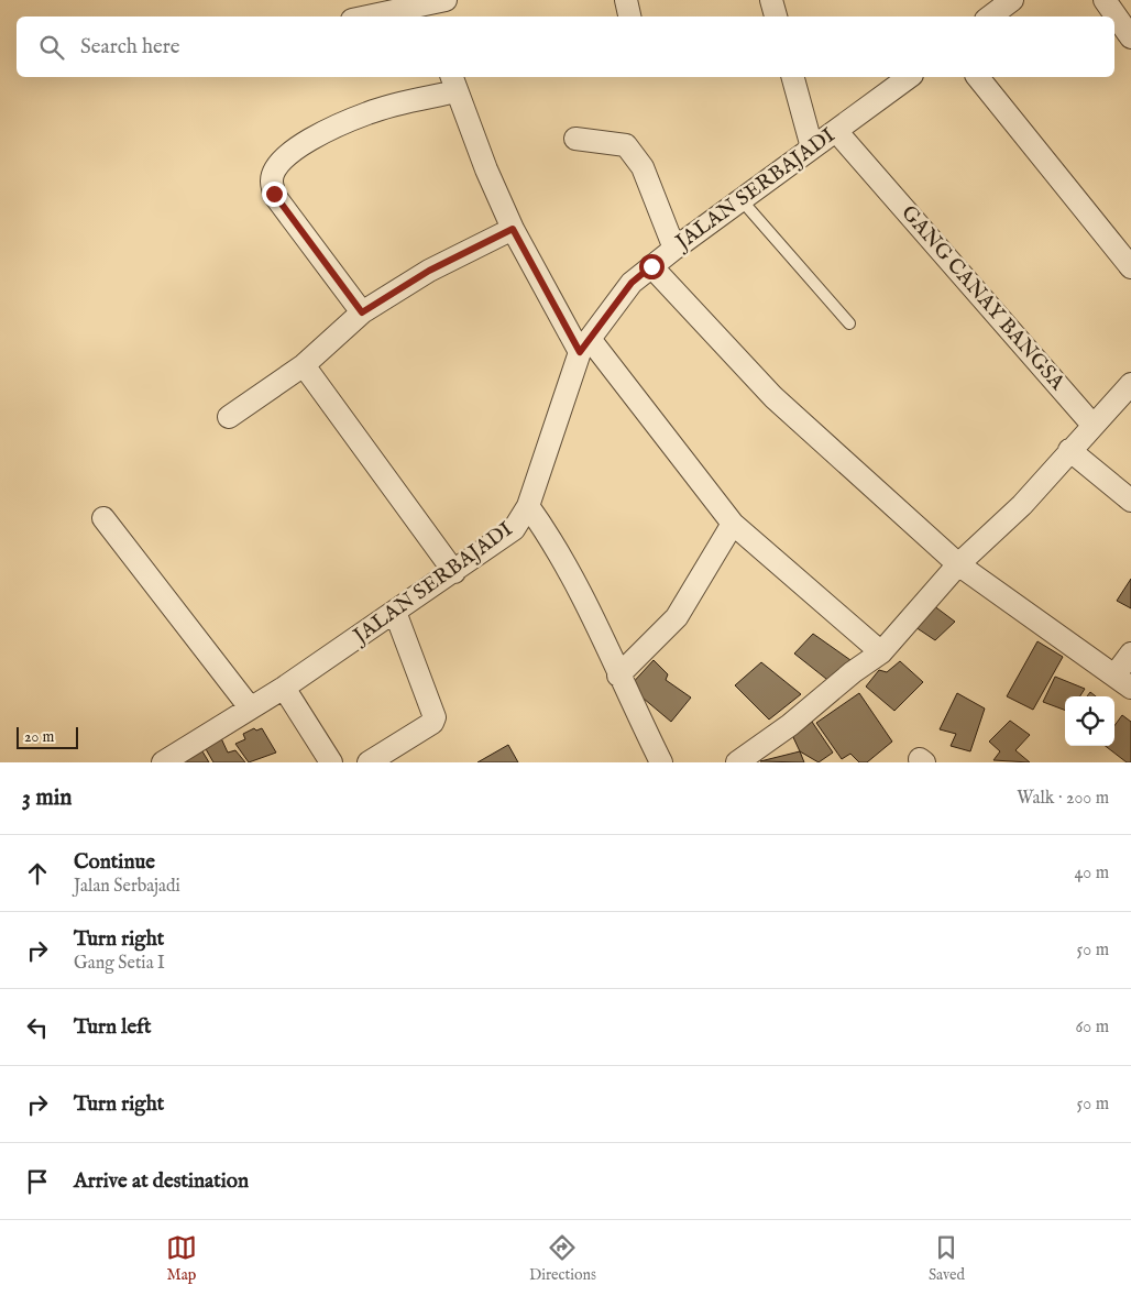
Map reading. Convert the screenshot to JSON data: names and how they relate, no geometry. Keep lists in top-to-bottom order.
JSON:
{
  "streets": {
    "street": ["JALAN SERBAJADI", "GANG CANAY BANGSA"]
  },
  "crossings": [
    ["JALAN SERBAJADI", "GANG CANAY BANGSA"]
  ],
  "scale_bar": "20 m",
  "page": {
    "search": "Search here",
    "scale": "20 m",
    "heading": ["3 min", "Walk · 200 m"],
    "list": [
      ["Continue", "Jalan Serbajadi", "40 m"],
      ["Turn right", "Gang Setia I", "50 m"],
      ["Turn left", "60 m"],
      ["Turn right", "50 m"],
      "Arrive at destination"
    ],
    "nav": ["Map", "Directions", "Saved"]
  }
}
